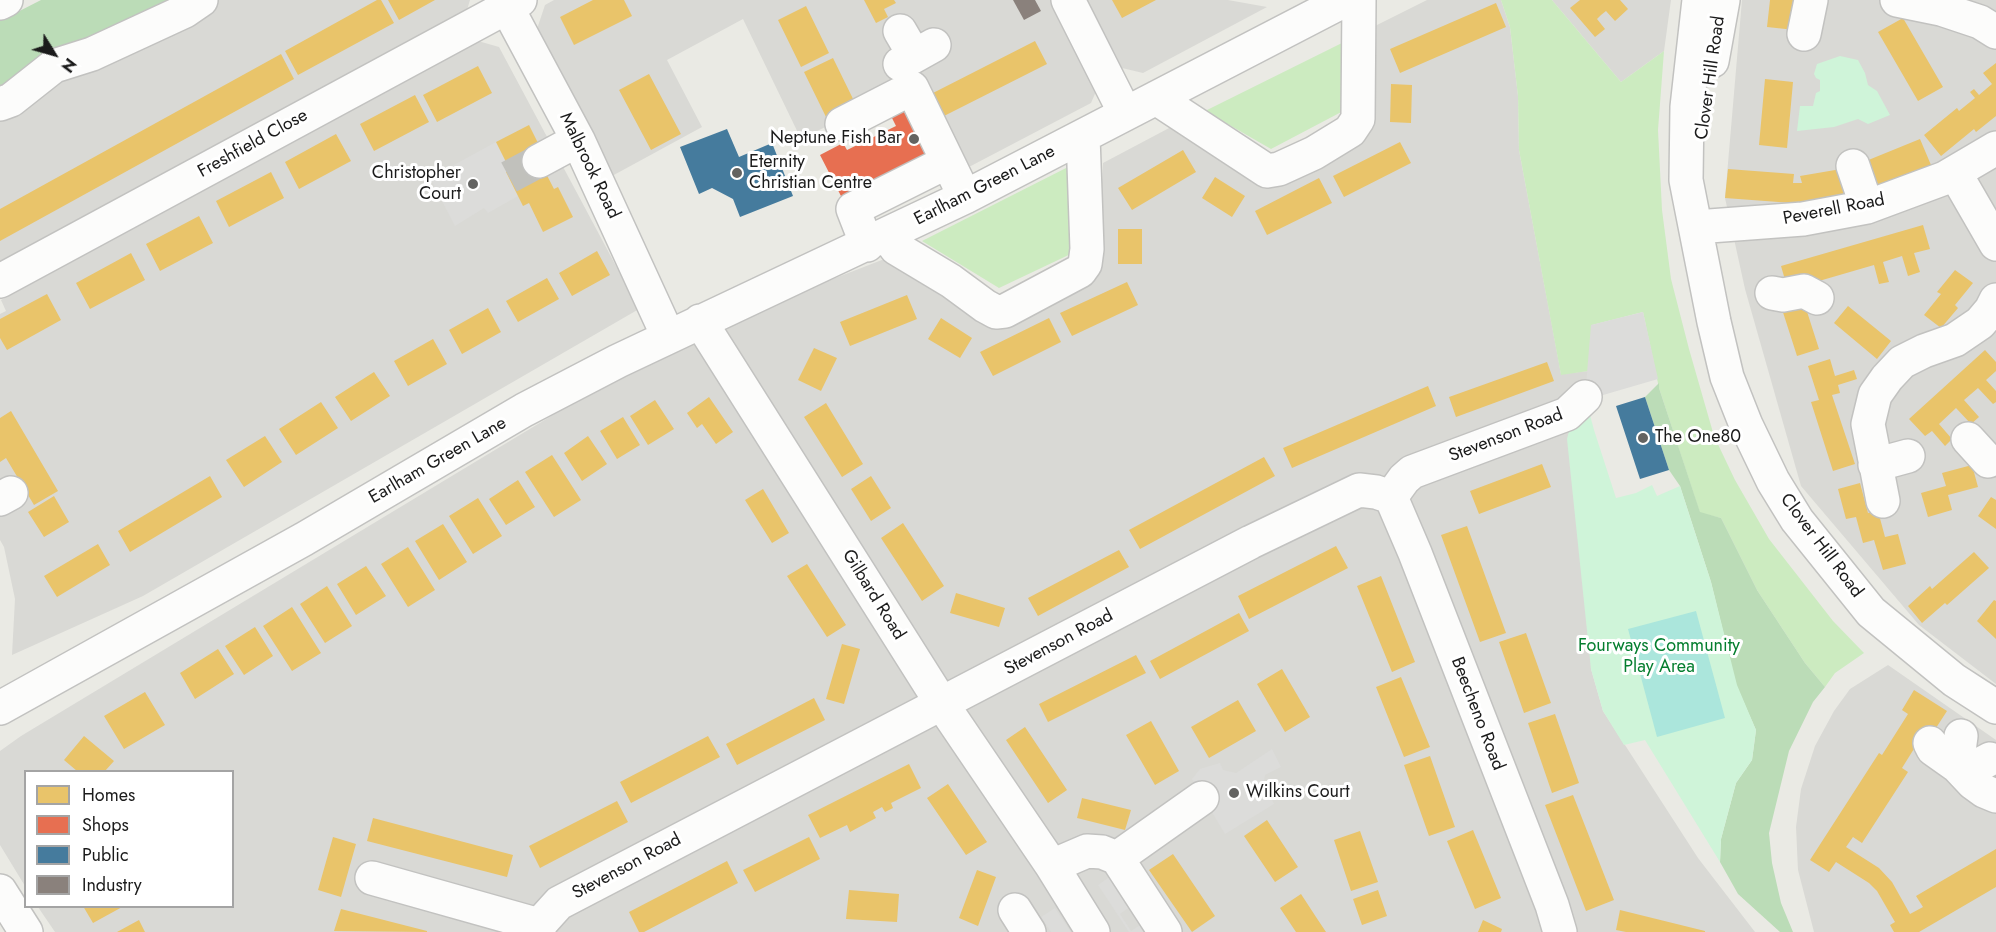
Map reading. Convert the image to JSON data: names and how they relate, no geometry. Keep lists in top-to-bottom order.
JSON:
{
  "streets": {
    "street": [
      "Clover Hill Road",
      "Freshfield Close",
      "Malbrook Road",
      "Earlham Green Lane",
      "Peverell Road",
      "Stevenson Road",
      "Gilbard Road",
      "Beecheno Road"
    ]
  },
  "crossings": [
    ["Clover Hill Road", "Peverell Road"],
    ["Freshfield Close", "Malbrook Road"],
    ["Malbrook Road", "Earlham Green Lane"],
    ["Earlham Green Lane", "Gilbard Road"],
    ["Stevenson Road", "Gilbard Road"],
    ["Stevenson Road", "Beecheno Road"]
  ],
  "parks": ["Fourways Community Play Area"],
  "places": [
    "Neptune Fish Bar",
    "Eternity Christian Centre",
    "Christopher Court",
    "The One80",
    "Wilkins Court"
  ],
  "legend": [
    "Homes",
    "Shops",
    "Public",
    "Industry"
  ],
  "north": "bottom right"
}
